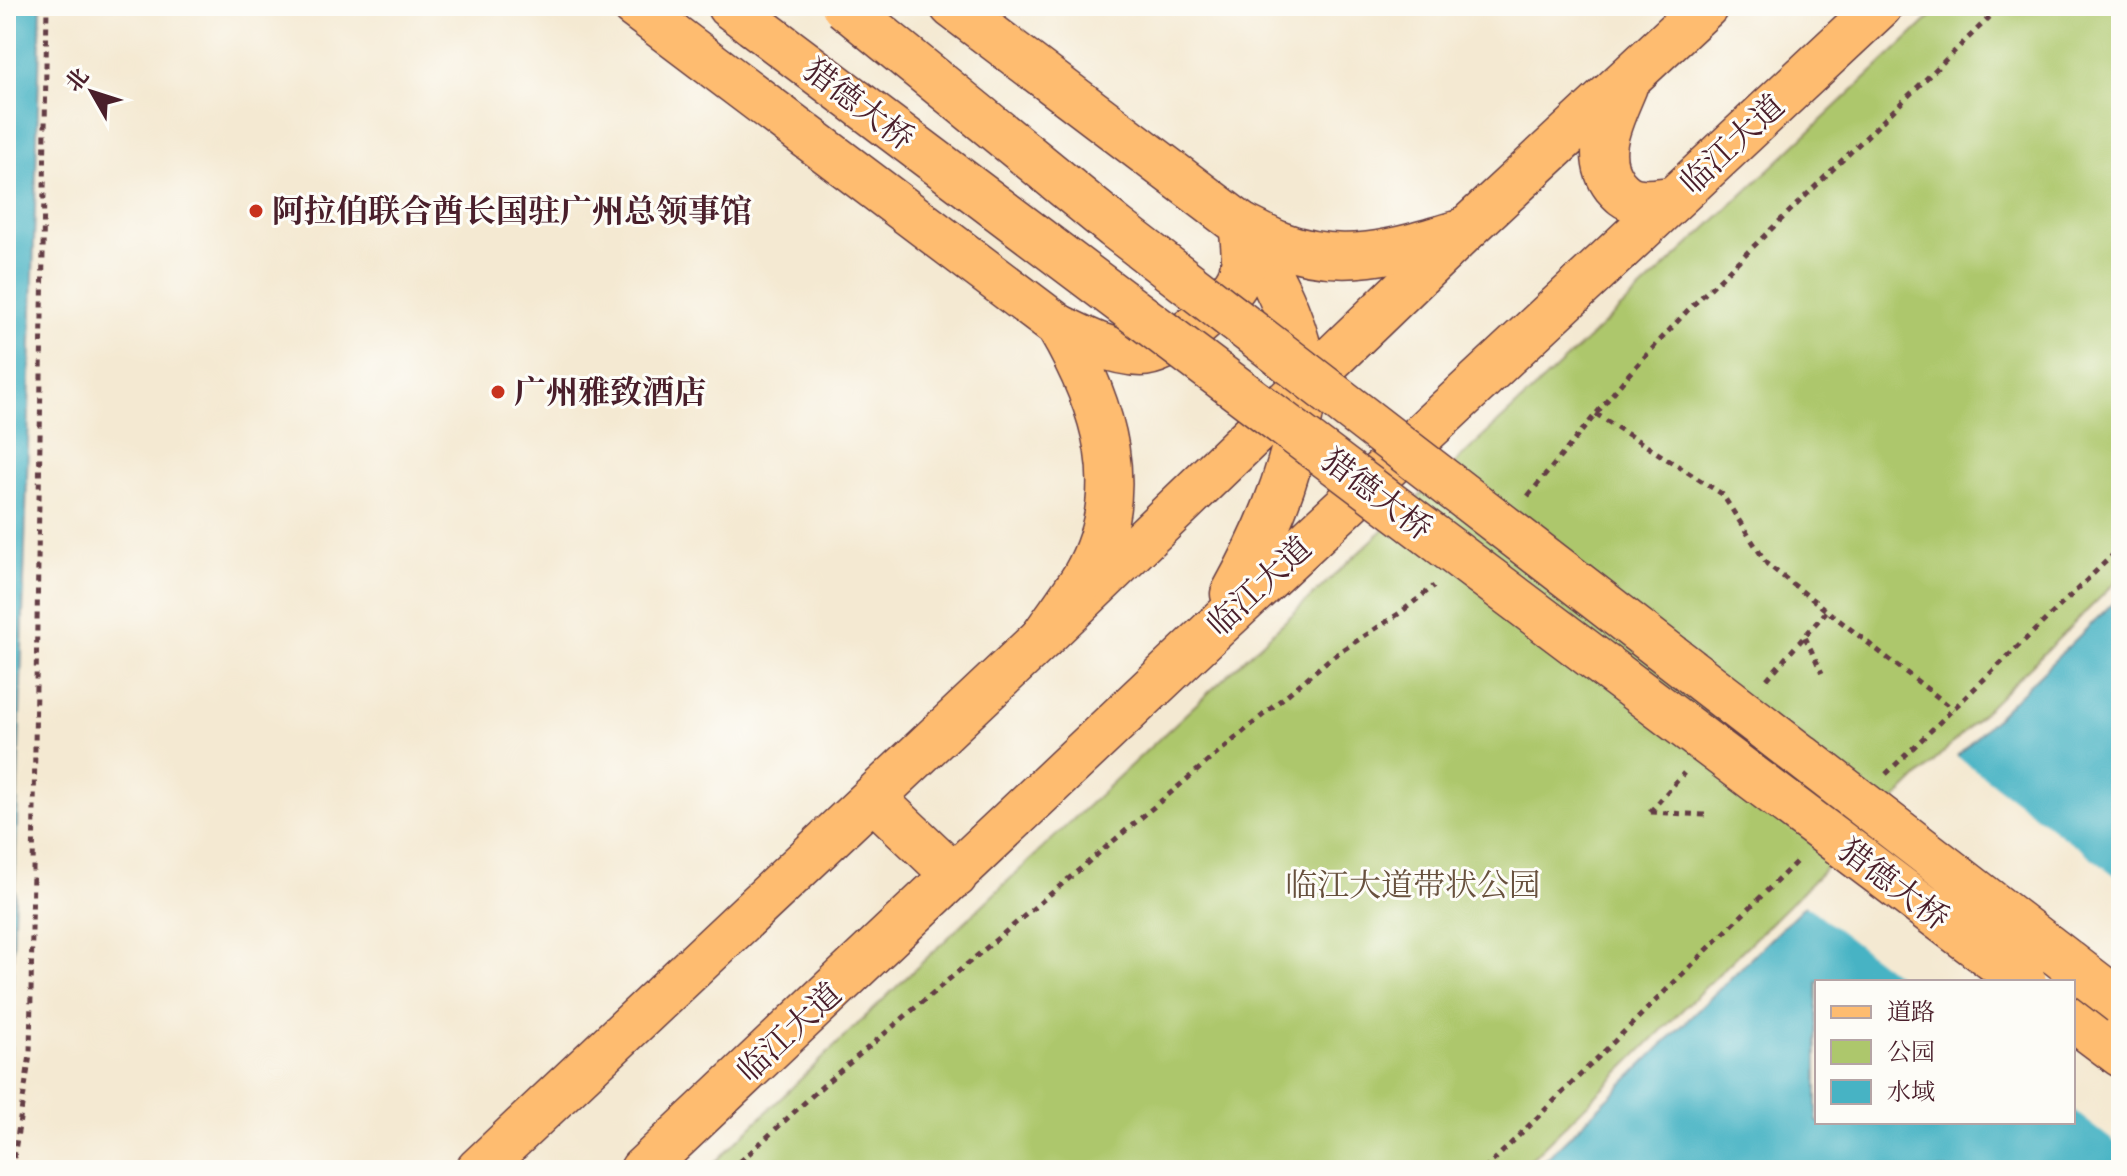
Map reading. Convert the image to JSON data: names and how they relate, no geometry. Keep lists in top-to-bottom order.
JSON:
{
  "streets": {
    "main road": ["猎德大桥", "临江大道"]
  },
  "parks": ["临江大道带状公园"],
  "places": ["阿拉伯联合酋长国驻广州总领事馆", "广州雅致酒店"],
  "legend": ["道路", "公园", "水域"],
  "north": "top left"
}
